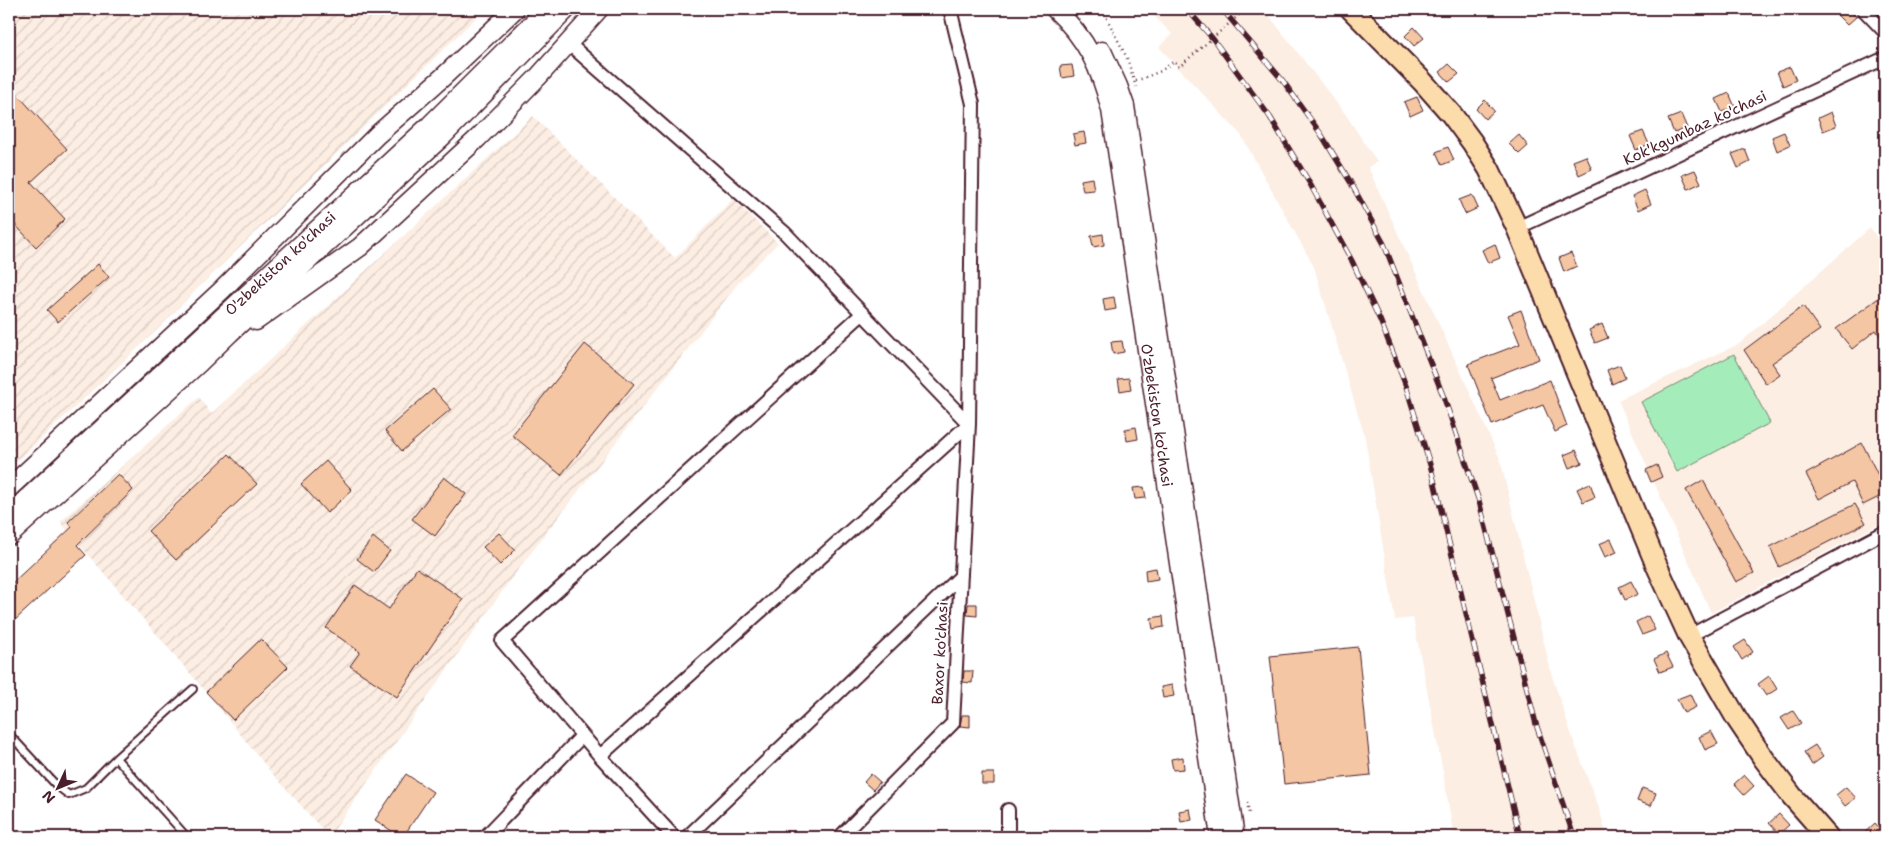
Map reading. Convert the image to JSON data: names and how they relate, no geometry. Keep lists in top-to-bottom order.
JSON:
{
  "streets": {
    "main road": ["O'zbekiston ko'chasi"],
    "street": ["Kok'kgumbaz ko'chasi", "Baxor ko'chasi"]
  },
  "north": "bottom left"
}
